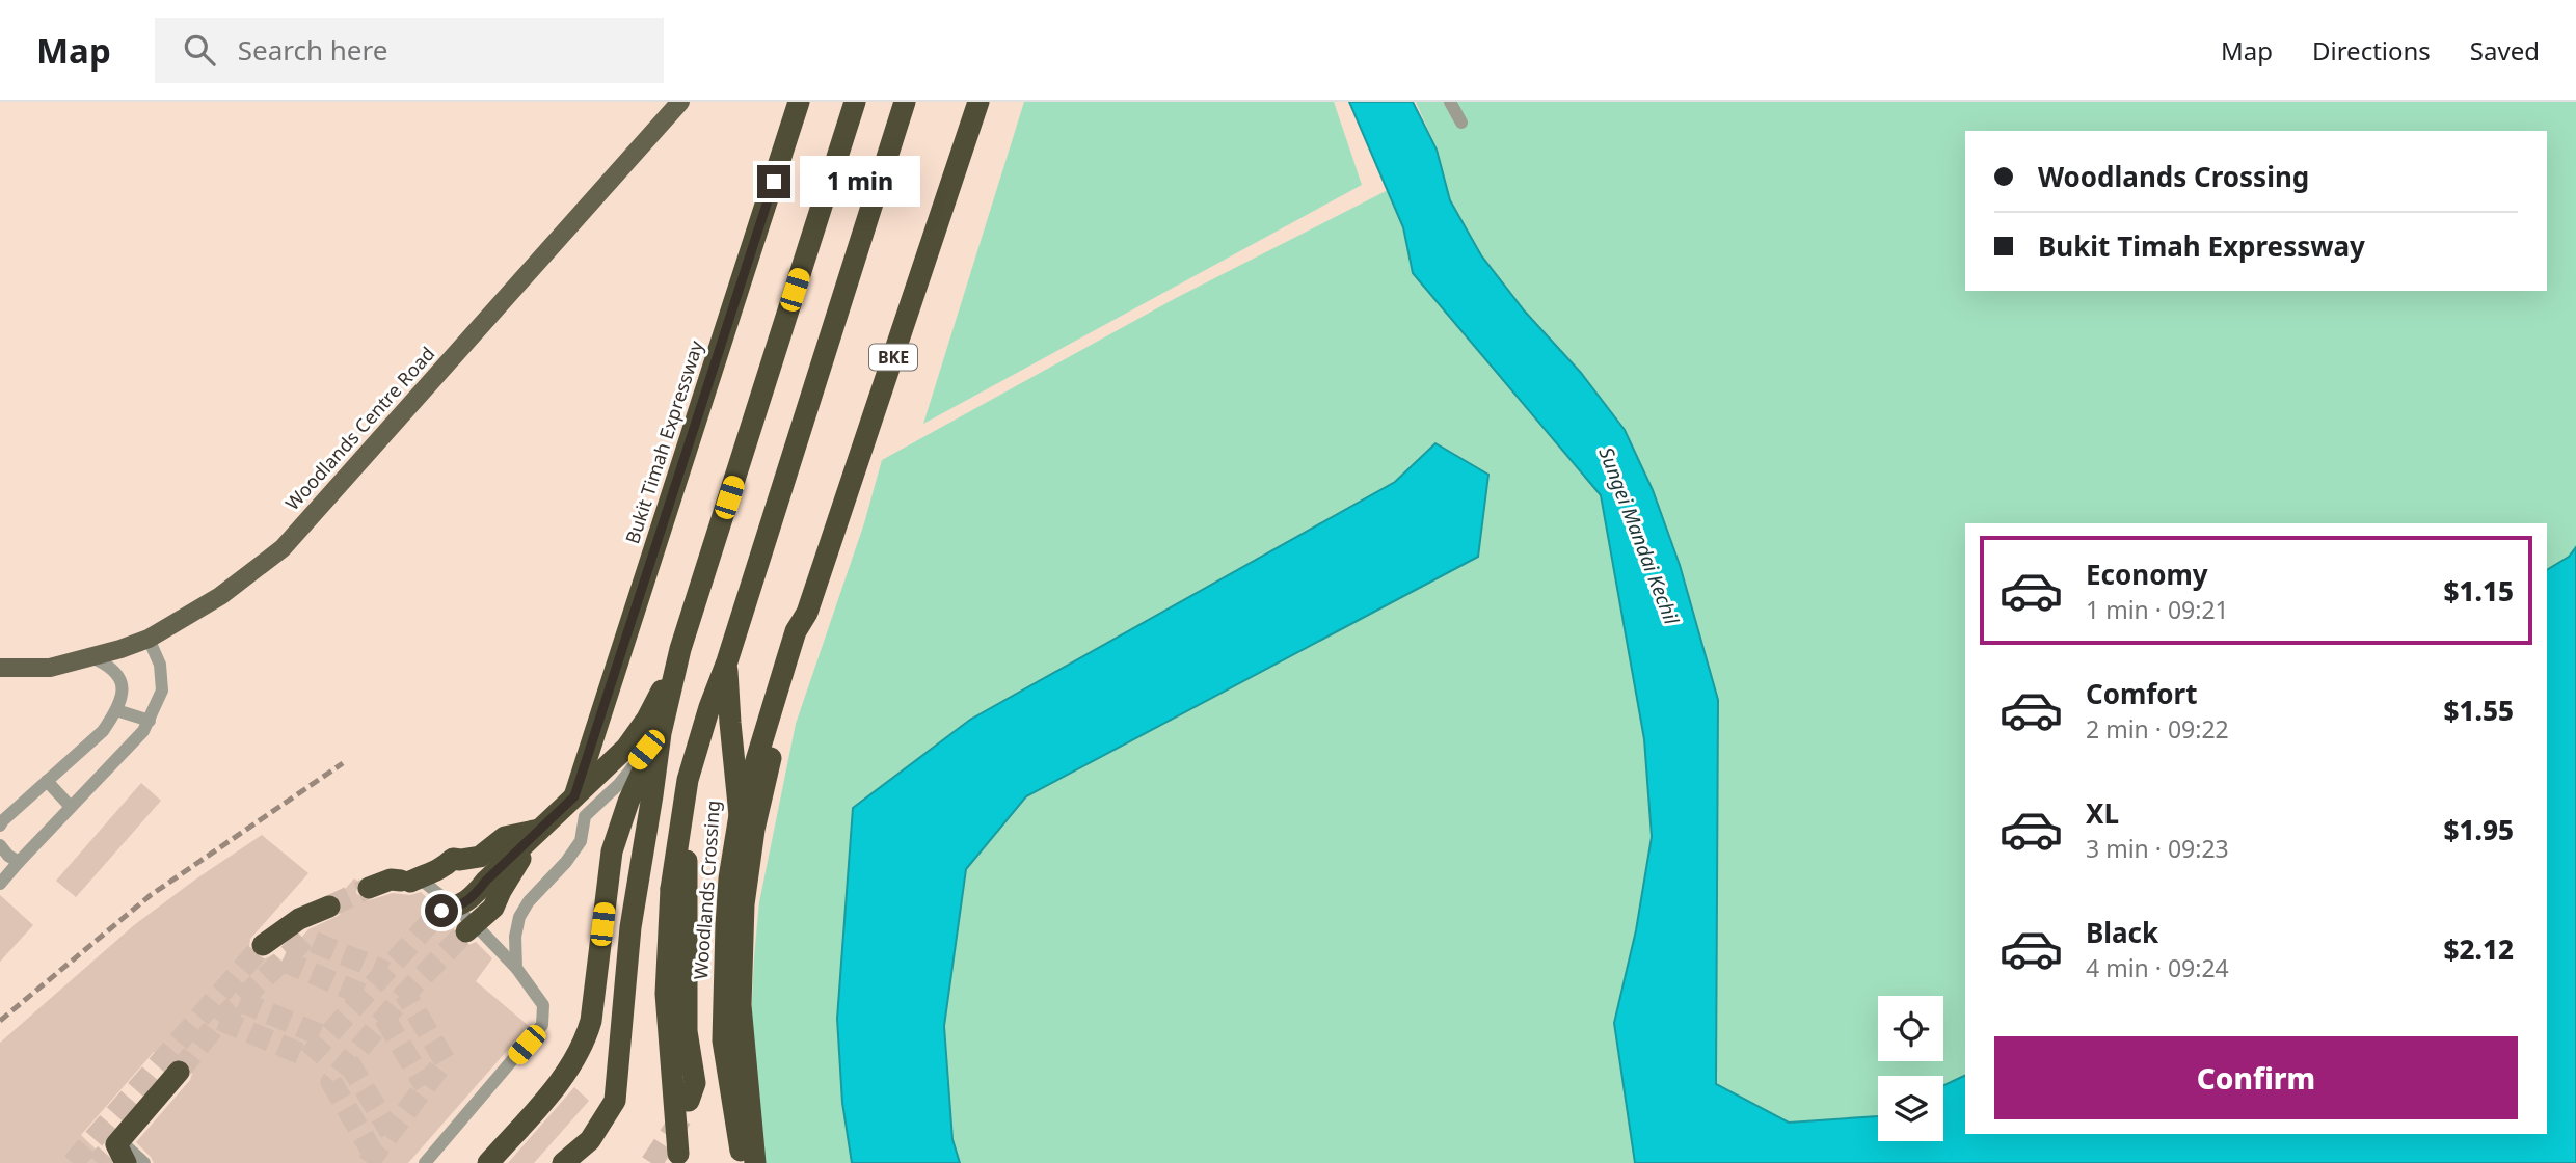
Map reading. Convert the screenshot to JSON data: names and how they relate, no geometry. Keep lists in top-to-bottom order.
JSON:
{
  "streets": {
    "highway": ["BKE", "Bukit Timah Expressway", "Woodlands Crossing"],
    "main road": ["Woodlands Centre Road"]
  },
  "crossings": [
    ["BKE", "Woodlands Crossing"]
  ],
  "water": ["Sungei Mandai Kechil"],
  "page": {
    "header": "Map",
    "search": "Search here",
    "nav": ["Map", "Directions", "Saved"],
    "banner": ["Woodlands Crossing", "Bukit Timah Expressway"],
    "bubble": "1 min",
    "list": [
      {
        "name": "Economy",
        "note": "1 min · 09:21",
        "value": "$1.15"
      },
      {
        "name": "Comfort",
        "note": "2 min · 09:22",
        "value": "$1.55"
      },
      {
        "name": "XL",
        "note": "3 min · 09:23",
        "value": "$1.95"
      },
      {
        "name": "Black",
        "note": "4 min · 09:24",
        "value": "$2.12"
      }
    ],
    "buttons": "Confirm"
  }
}
